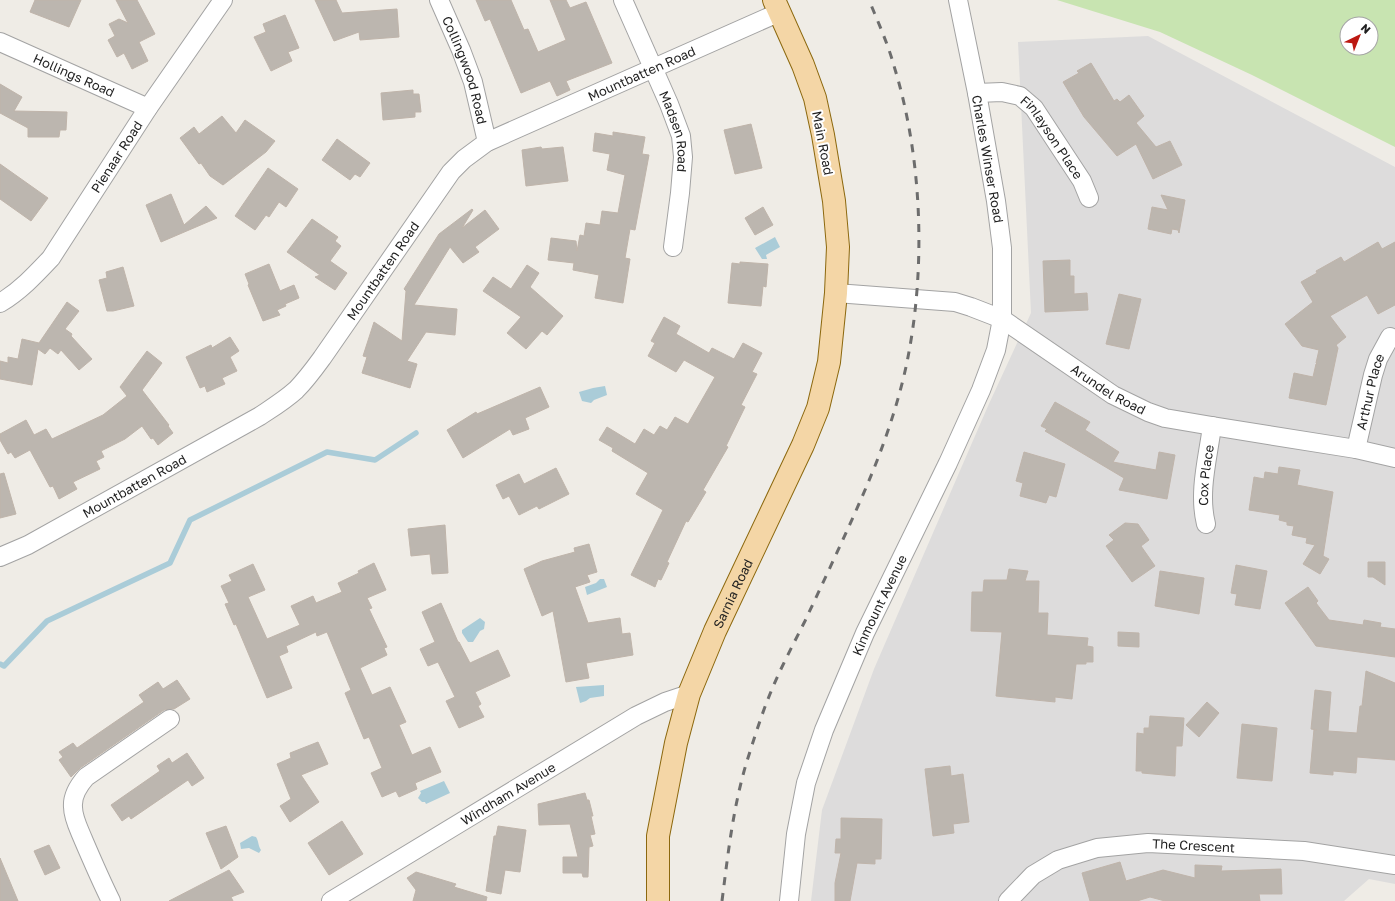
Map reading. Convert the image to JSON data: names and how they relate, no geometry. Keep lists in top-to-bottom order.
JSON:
{
  "streets": {
    "main road": ["Main Road", "Sarnia Road"],
    "street": [
      "Collingwood Road",
      "Mountbatten Road",
      "Hollings Road",
      "Madsen Road",
      "Finlayson Place",
      "Pienaar Road",
      "Charles Winser Road",
      "Arundel Road",
      "Arthur Place",
      "Cox Place",
      "Kinmount Avenue",
      "Windham Avenue",
      "The Crescent"
    ]
  },
  "crossings": [
    ["Collingwood Road", "Mountbatten Road"],
    ["Mountbatten Road", "Madsen Road"],
    ["Mountbatten Road", "Main Road"],
    ["Hollings Road", "Pienaar Road"],
    ["Finlayson Place", "Charles Winser Road"],
    ["Main Road", "Arundel Road"],
    ["Main Road", "Sarnia Road"],
    ["Charles Winser Road", "Arundel Road"],
    ["Charles Winser Road", "Kinmount Avenue"],
    ["Arundel Road", "Arthur Place"],
    ["Arundel Road", "Cox Place"],
    ["Arundel Road", "Sarnia Road"],
    ["Arundel Road", "Kinmount Avenue"],
    ["Sarnia Road", "Windham Avenue"]
  ],
  "north": "top right"
}
